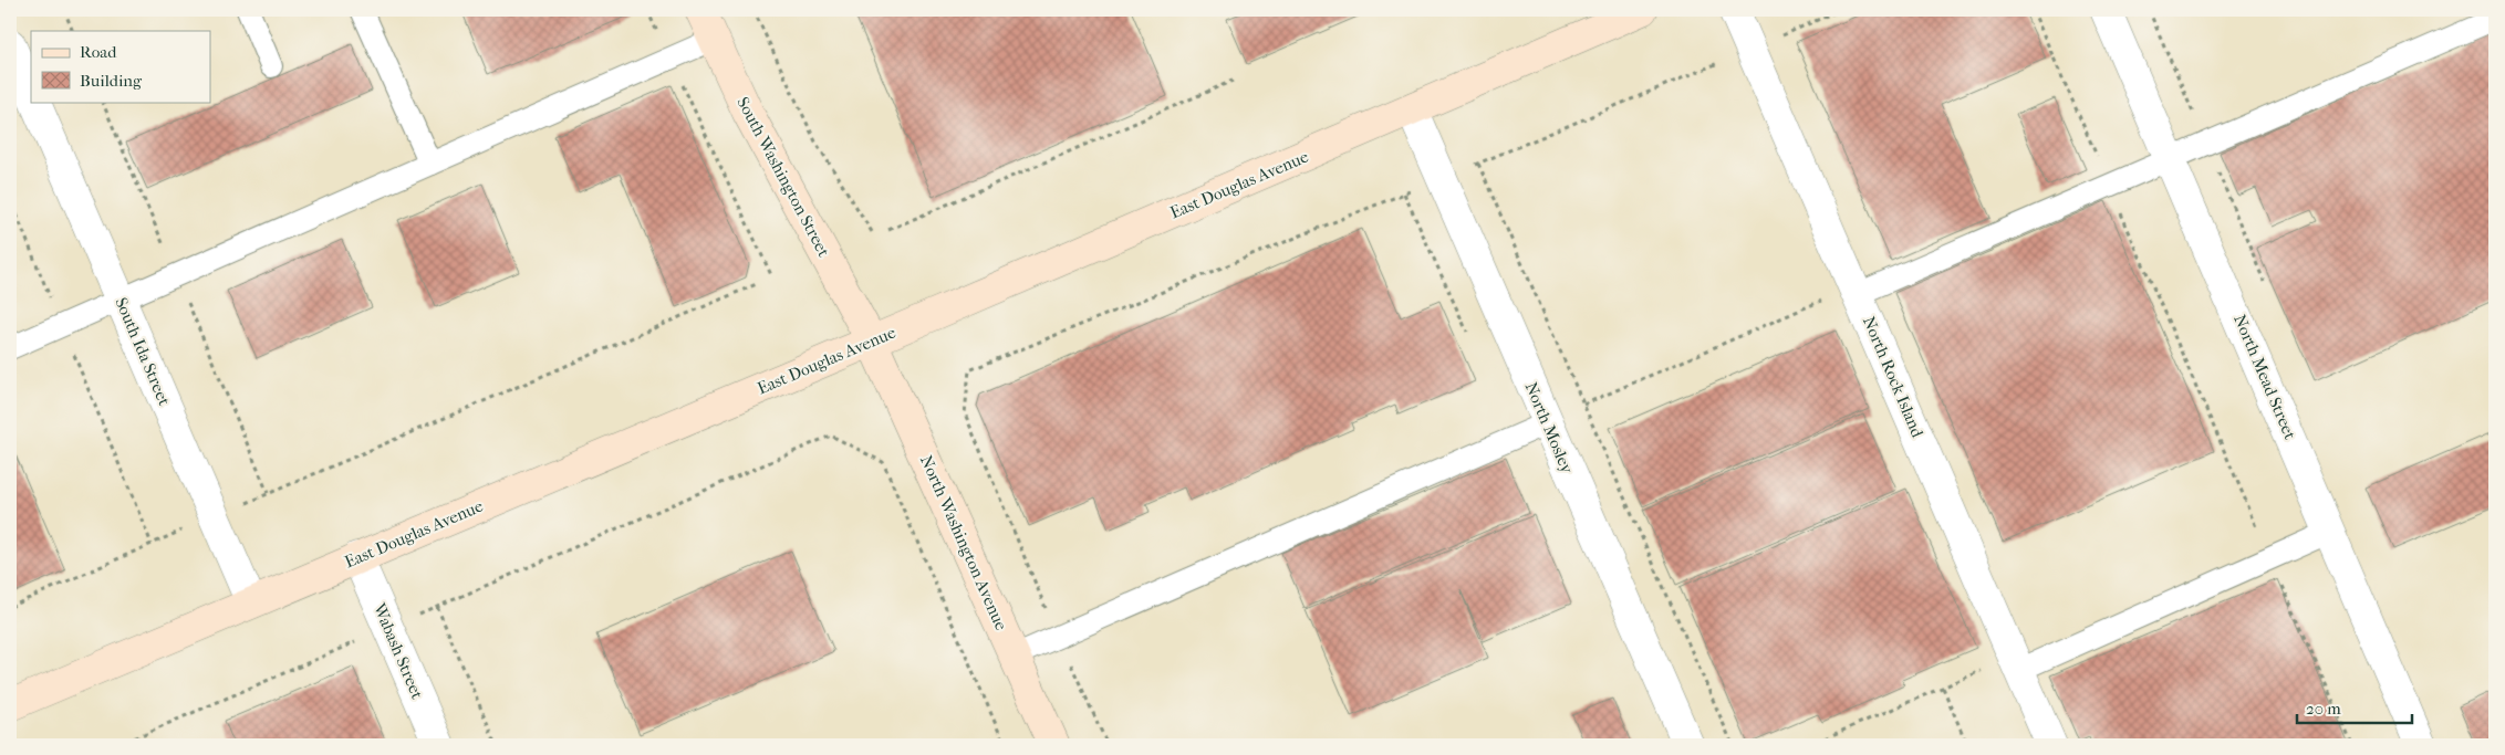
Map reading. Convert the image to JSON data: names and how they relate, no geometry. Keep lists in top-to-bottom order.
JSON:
{
  "streets": {
    "main road": ["South Washington Street", "East Douglas Avenue", "North Washington Avenue"],
    "street": [
      "South Ida Street",
      "North Rock Island",
      "North Mead Street",
      "North Mosley",
      "Wabash Street"
    ]
  },
  "crossings": [
    ["South Washington Street", "East Douglas Avenue"],
    ["South Washington Street", "North Washington Avenue"],
    ["East Douglas Avenue", "South Ida Street"],
    ["East Douglas Avenue", "North Mosley"],
    ["East Douglas Avenue", "North Washington Avenue"],
    ["East Douglas Avenue", "Wabash Street"]
  ],
  "legend": ["Road", "Building"],
  "scale_bar": "20 m"
}
